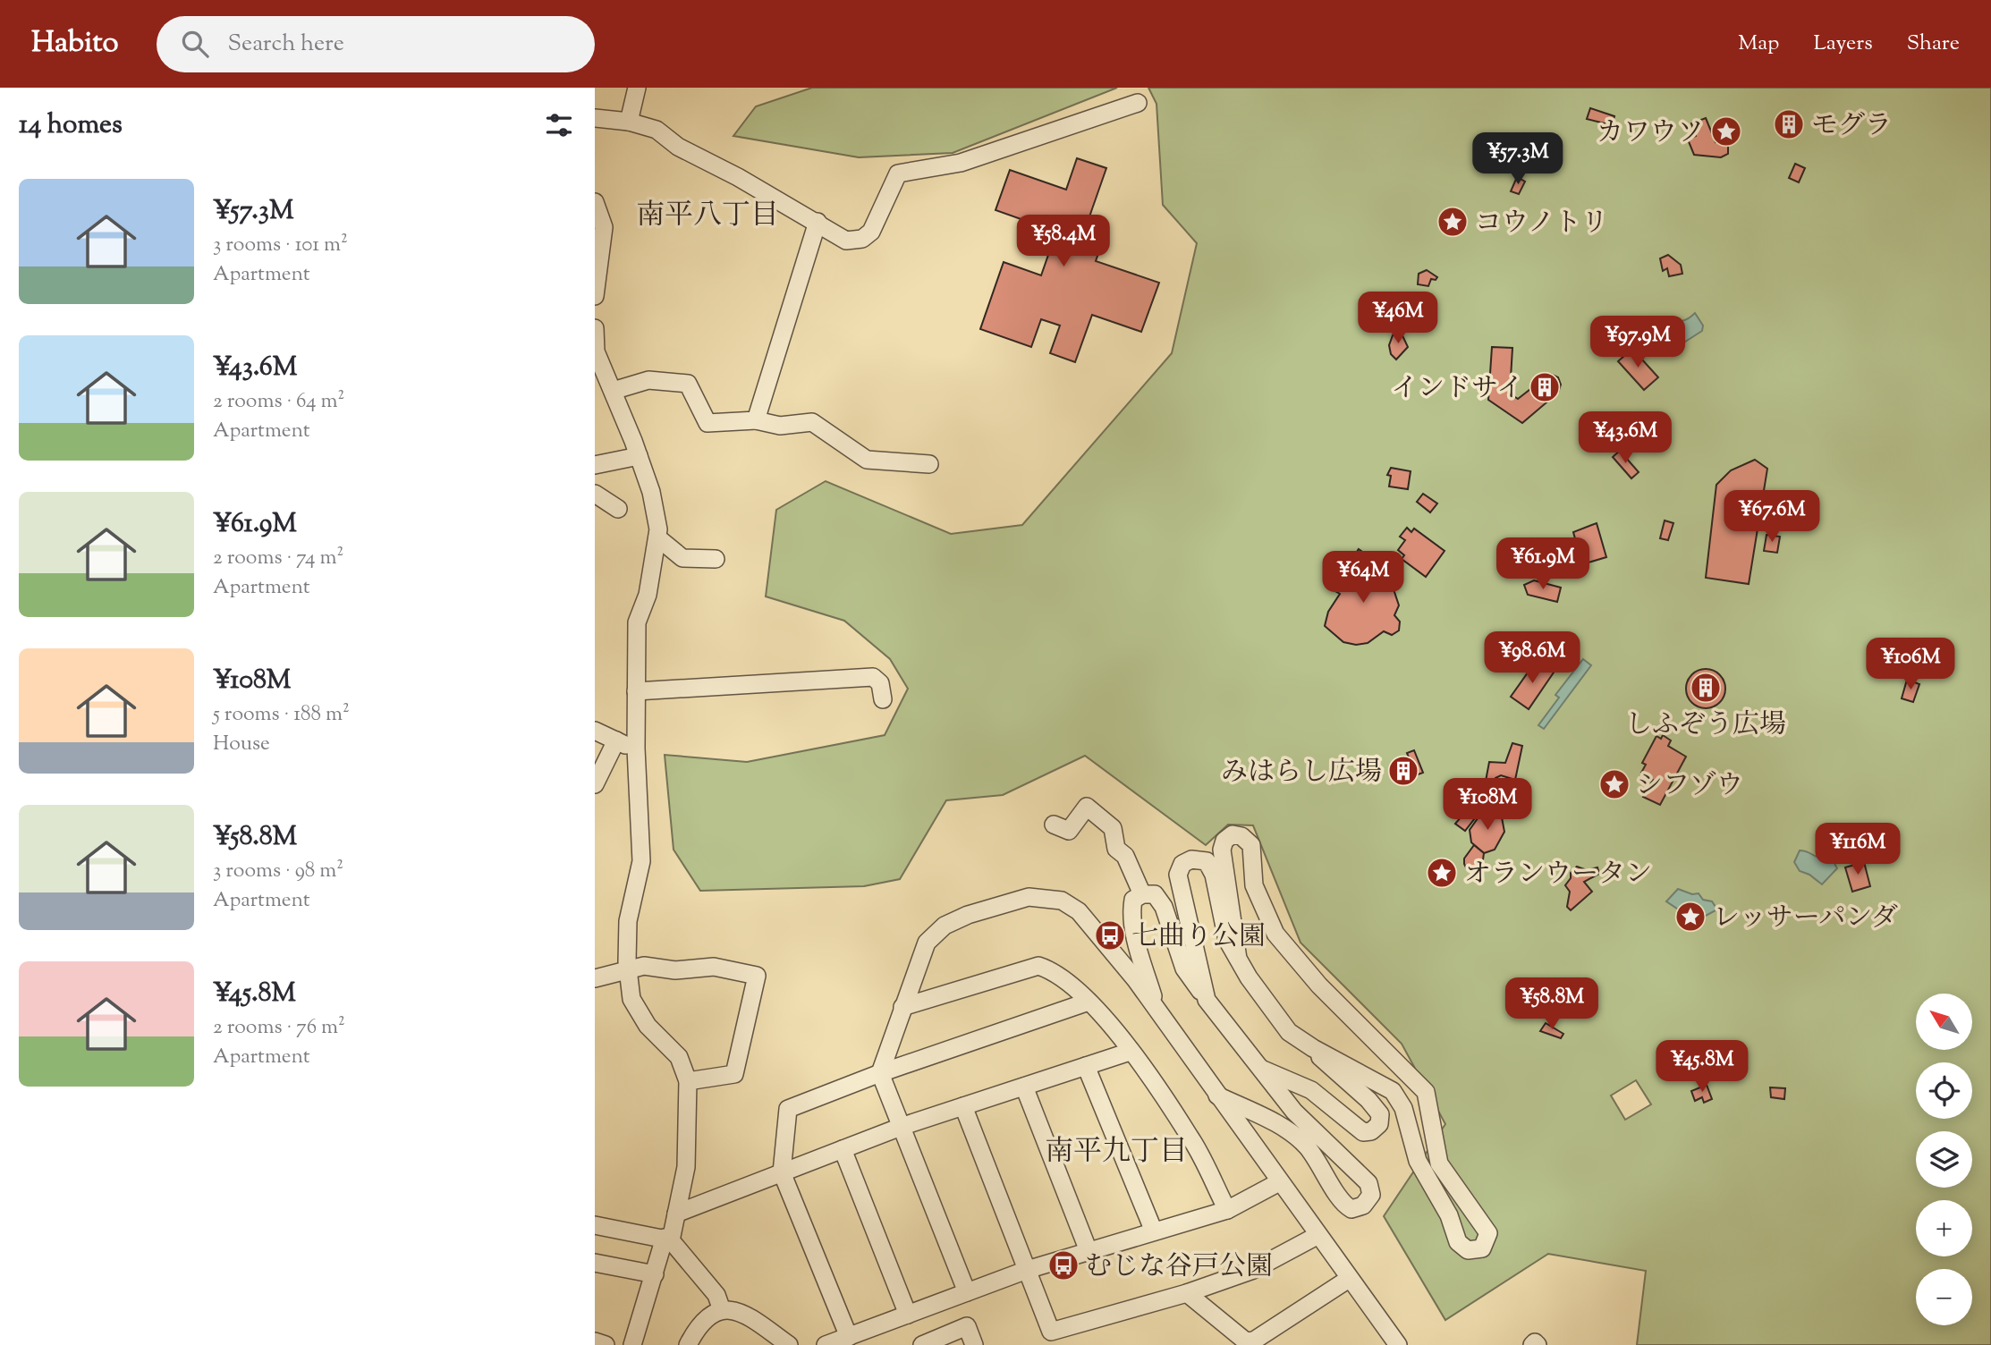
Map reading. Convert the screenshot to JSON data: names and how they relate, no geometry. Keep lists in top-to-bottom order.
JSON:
{
  "districts": ["南平八丁目", "南平九丁目"],
  "places": {
    "building": [
      "モグラ",
      "インドサイ",
      "しふぞう広場",
      "みはらし広場"
    ],
    "place": [
      "カワウソ",
      "コウノトリ",
      "シフゾウ",
      "オランウータン",
      "レッサーパンダ"
    ],
    "bus stop": ["七曲り公園", "むじな谷戸公園"]
  },
  "north": "top left",
  "page": {
    "header": "Habito",
    "search": "Search here",
    "nav": ["Map", "Layers", "Share"],
    "heading": "14 homes",
    "price": [
      "¥57.3M",
      "¥58.4M",
      "¥46M",
      "¥97.9M",
      "¥43.6M",
      "¥67.6M",
      "¥61.9M",
      "¥64M",
      "¥98.6M",
      "¥106M",
      "¥108M",
      "¥116M",
      "¥58.8M",
      "¥45.8M"
    ],
    "list": [
      {
        "name": "¥57.3M",
        "note": "3 rooms · 101 m² · Apartment"
      },
      {
        "name": "¥43.6M",
        "note": "2 rooms · 64 m² · Apartment"
      },
      {
        "name": "¥61.9M",
        "note": "2 rooms · 74 m² · Apartment"
      },
      {
        "name": "¥108M",
        "note": "5 rooms · 188 m² · House"
      },
      {
        "name": "¥58.8M",
        "note": "3 rooms · 98 m² · Apartment"
      },
      {
        "name": "¥45.8M",
        "note": "2 rooms · 76 m² · Apartment"
      }
    ],
    "map_buttons": ["+", "−"]
  }
}
